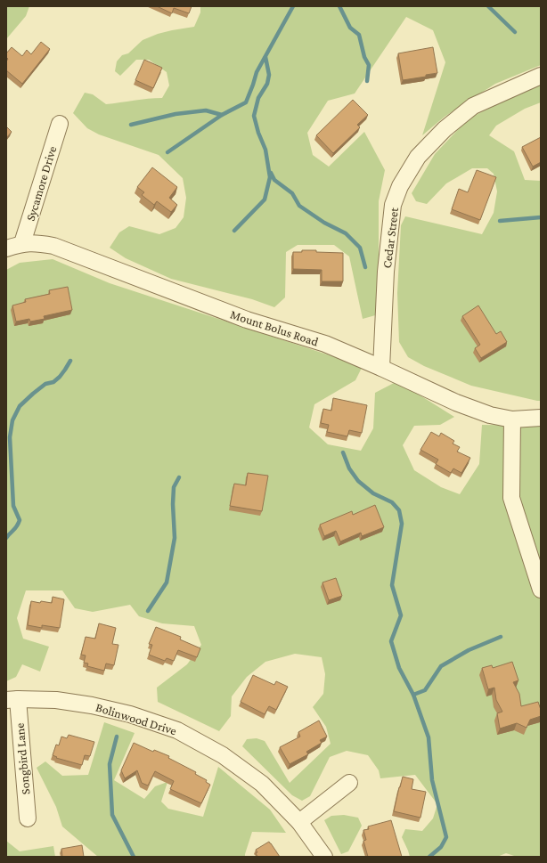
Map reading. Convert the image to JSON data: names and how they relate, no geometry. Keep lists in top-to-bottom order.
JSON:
{
  "streets": {
    "street": [
      "Sycamore Drive",
      "Cedar Street",
      "Mount Bolus Road",
      "Bolinwood Drive",
      "Songbird Lane"
    ]
  },
  "crossings": [
    ["Sycamore Drive", "Mount Bolus Road"],
    ["Cedar Street", "Mount Bolus Road"],
    ["Bolinwood Drive", "Songbird Lane"]
  ]
}
